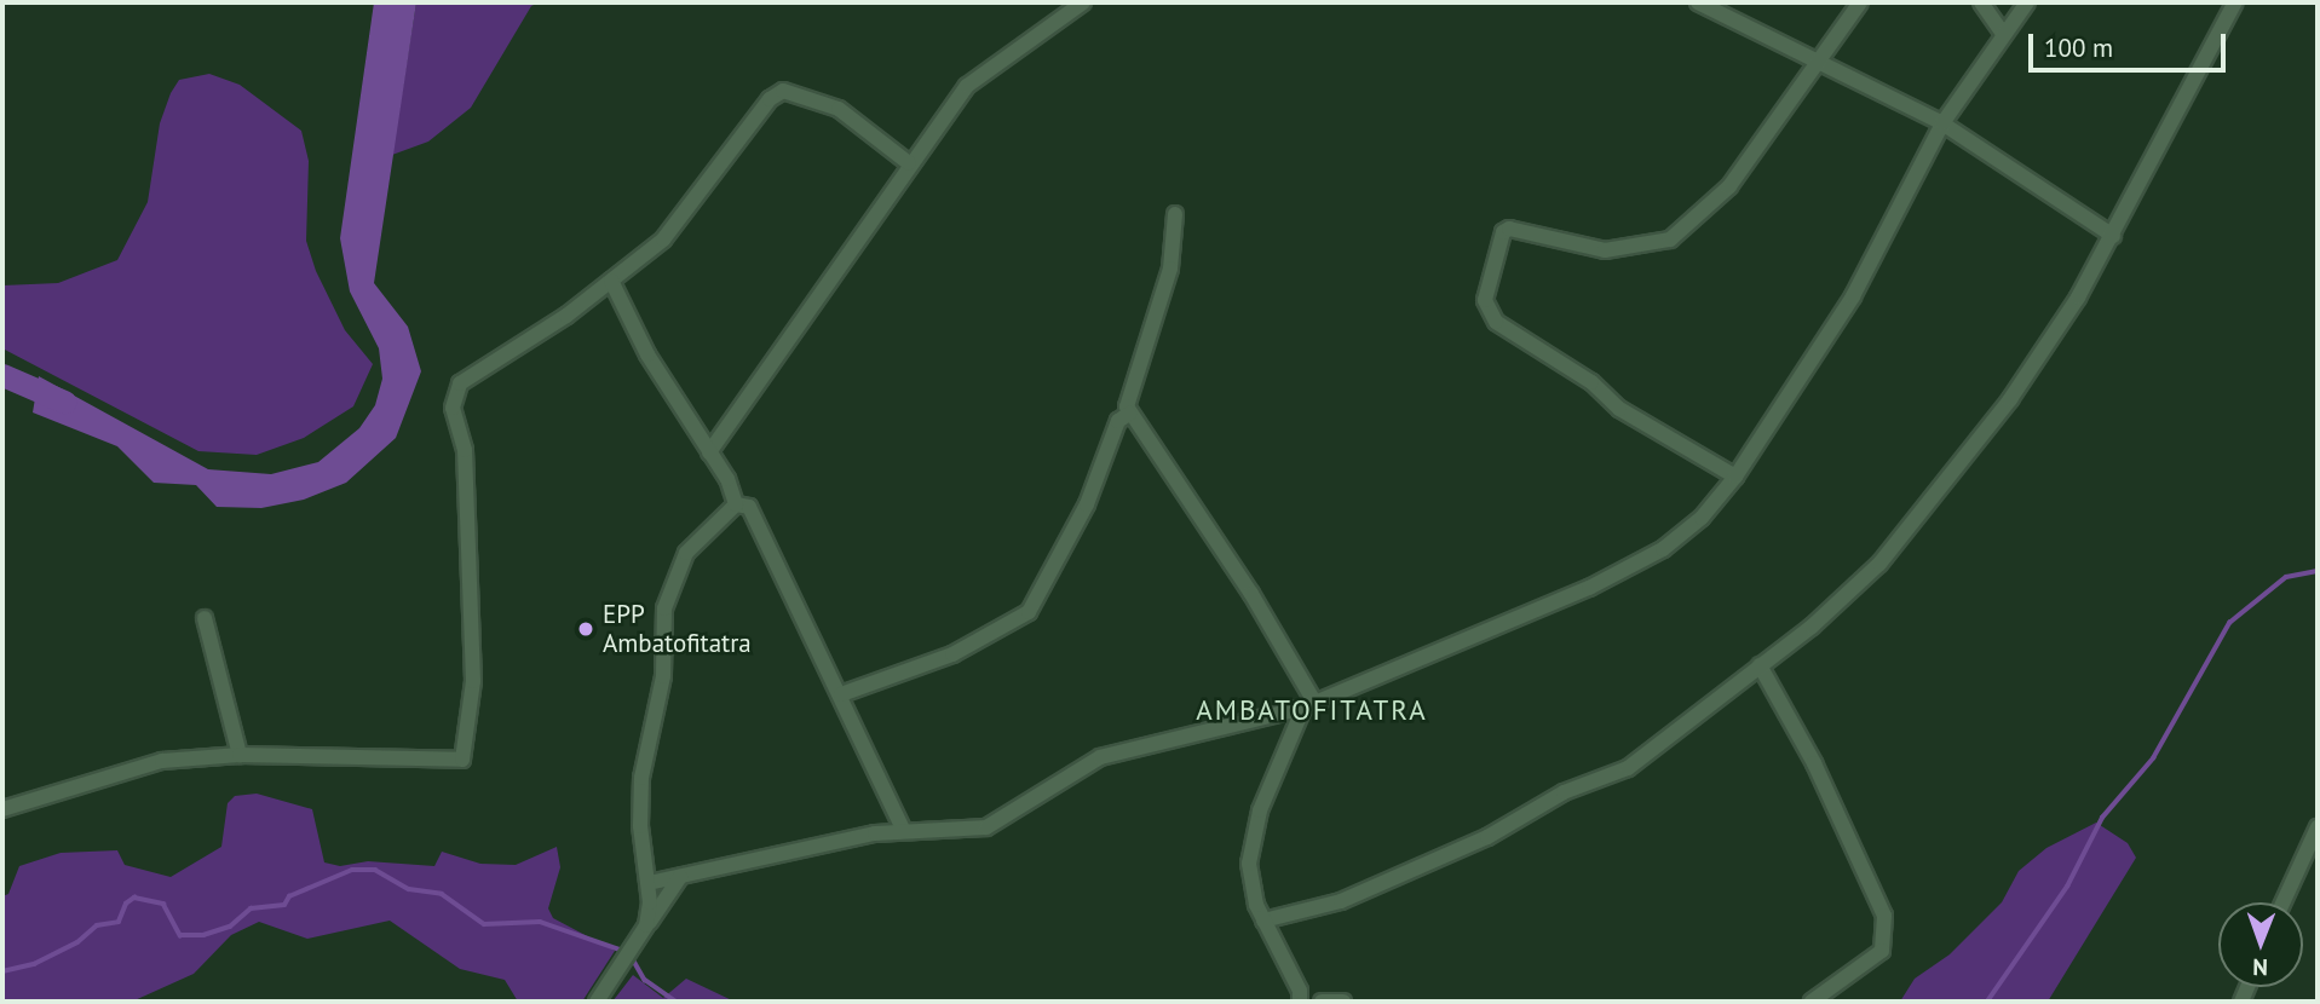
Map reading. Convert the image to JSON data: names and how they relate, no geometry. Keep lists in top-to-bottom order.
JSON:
{
  "districts": ["AMBATOFITATRA"],
  "places": ["EPP Ambatofitatra"],
  "scale_bar": "100 m",
  "north": "bottom"
}
